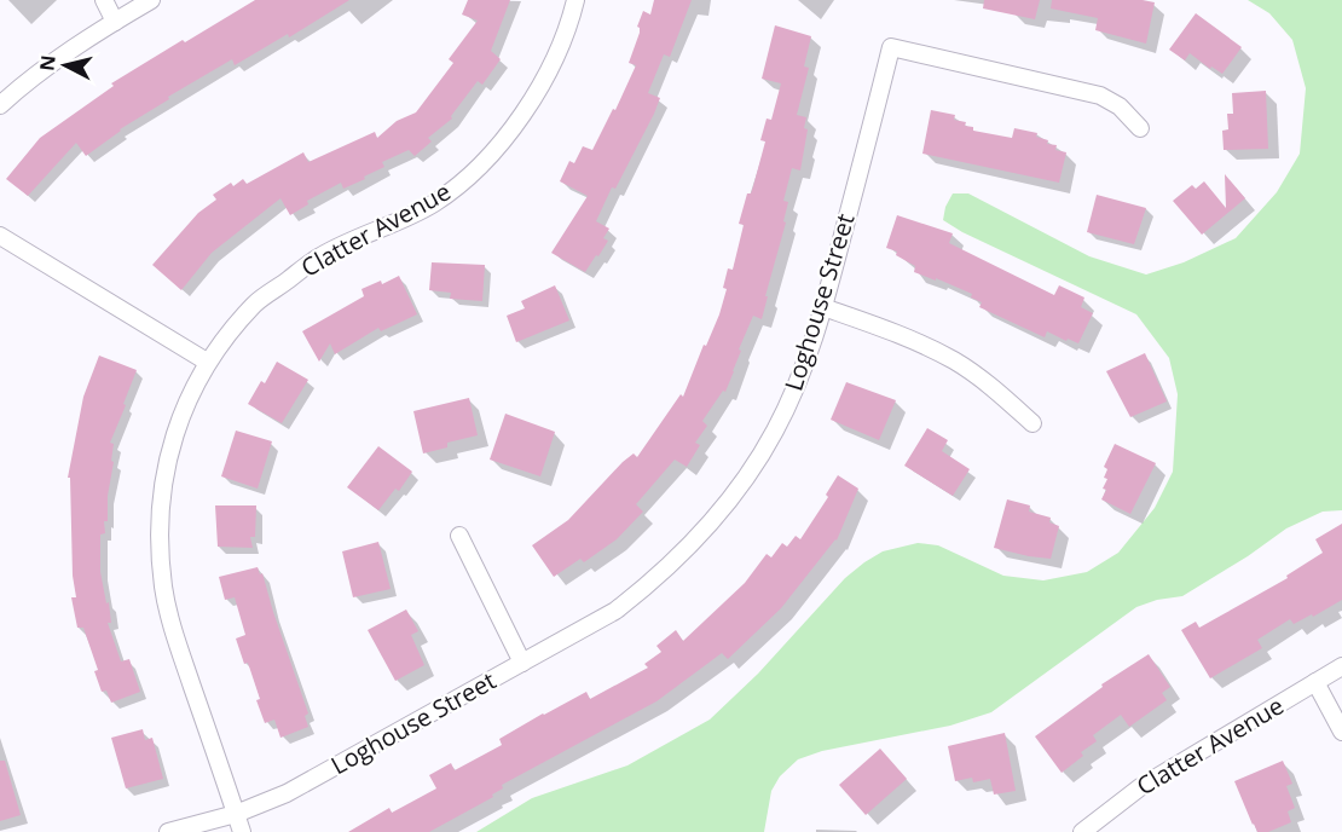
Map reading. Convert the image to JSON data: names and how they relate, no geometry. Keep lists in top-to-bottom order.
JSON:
{
  "streets": {
    "street": ["Clatter Avenue", "Loghouse Street"]
  },
  "crossings": [
    ["Clatter Avenue", "Loghouse Street"]
  ],
  "north": "left"
}
